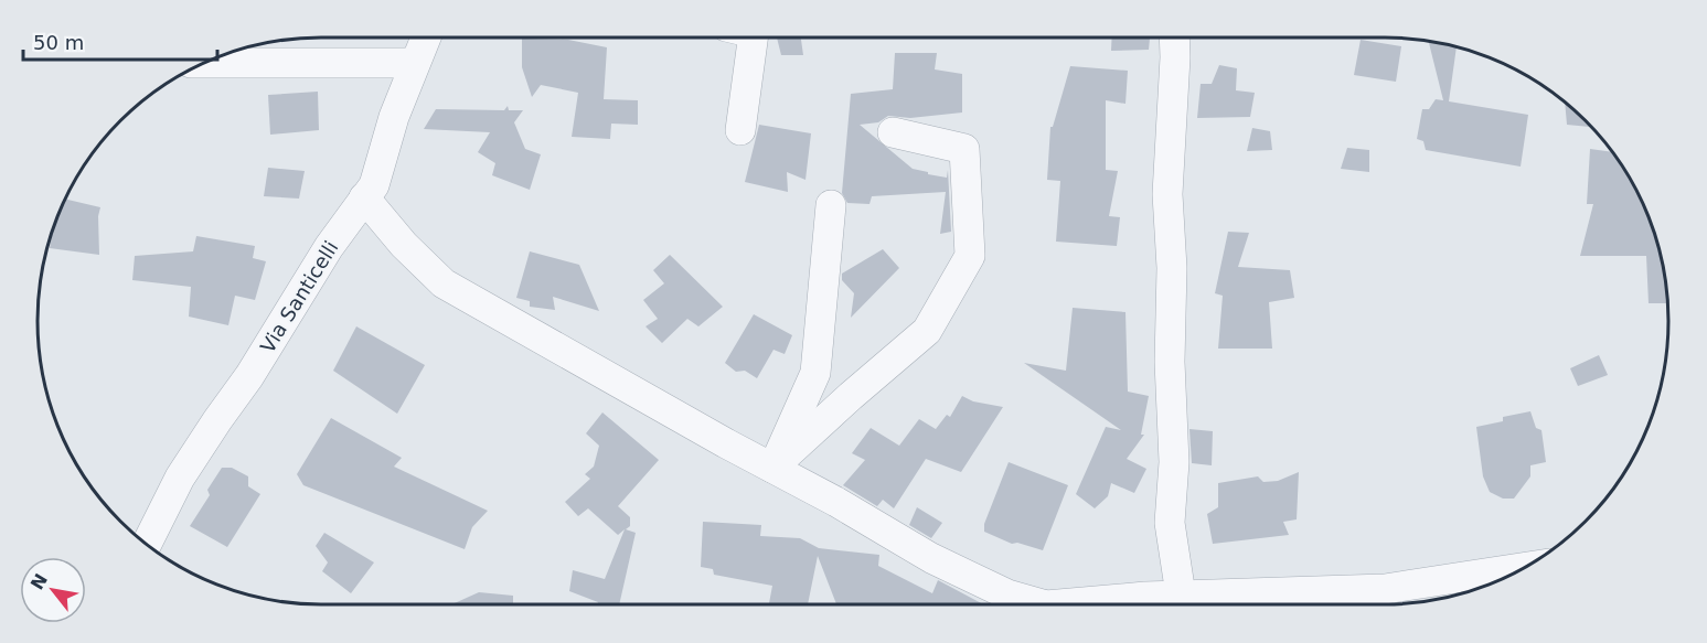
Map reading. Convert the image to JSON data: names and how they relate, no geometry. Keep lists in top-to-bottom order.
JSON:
{
  "streets": {
    "street": ["Via Santicelli"]
  },
  "scale_bar": "50 m",
  "north": "top left"
}
